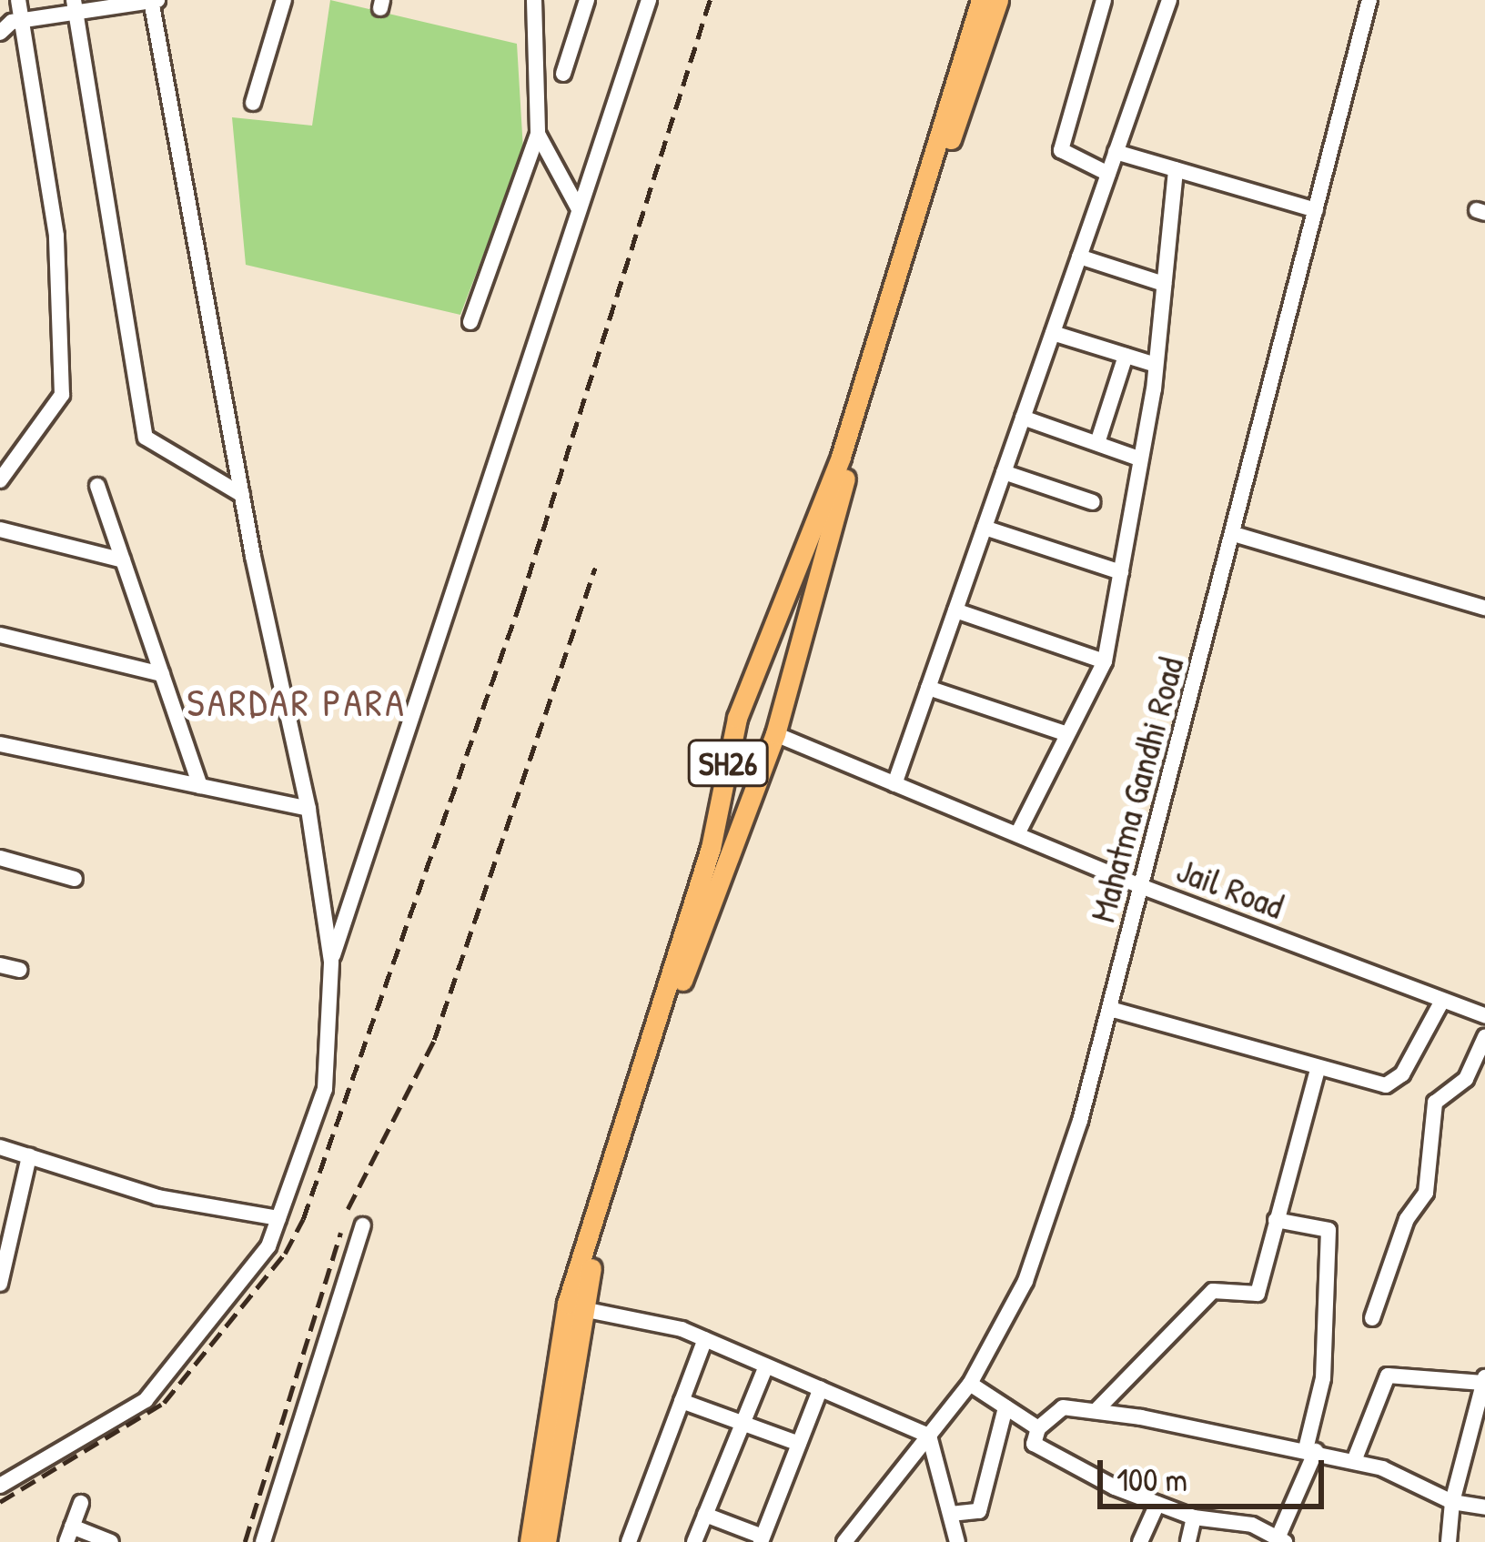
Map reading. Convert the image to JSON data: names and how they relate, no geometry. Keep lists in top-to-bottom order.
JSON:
{
  "streets": {
    "main road": ["SH26"],
    "street": ["Mahatma Gandhi Road", "Jail Road"]
  },
  "crossings": [
    ["SH26", "Jail Road"],
    ["Mahatma Gandhi Road", "Jail Road"]
  ],
  "districts": ["SARDAR PARA"],
  "scale_bar": "100 m"
}
